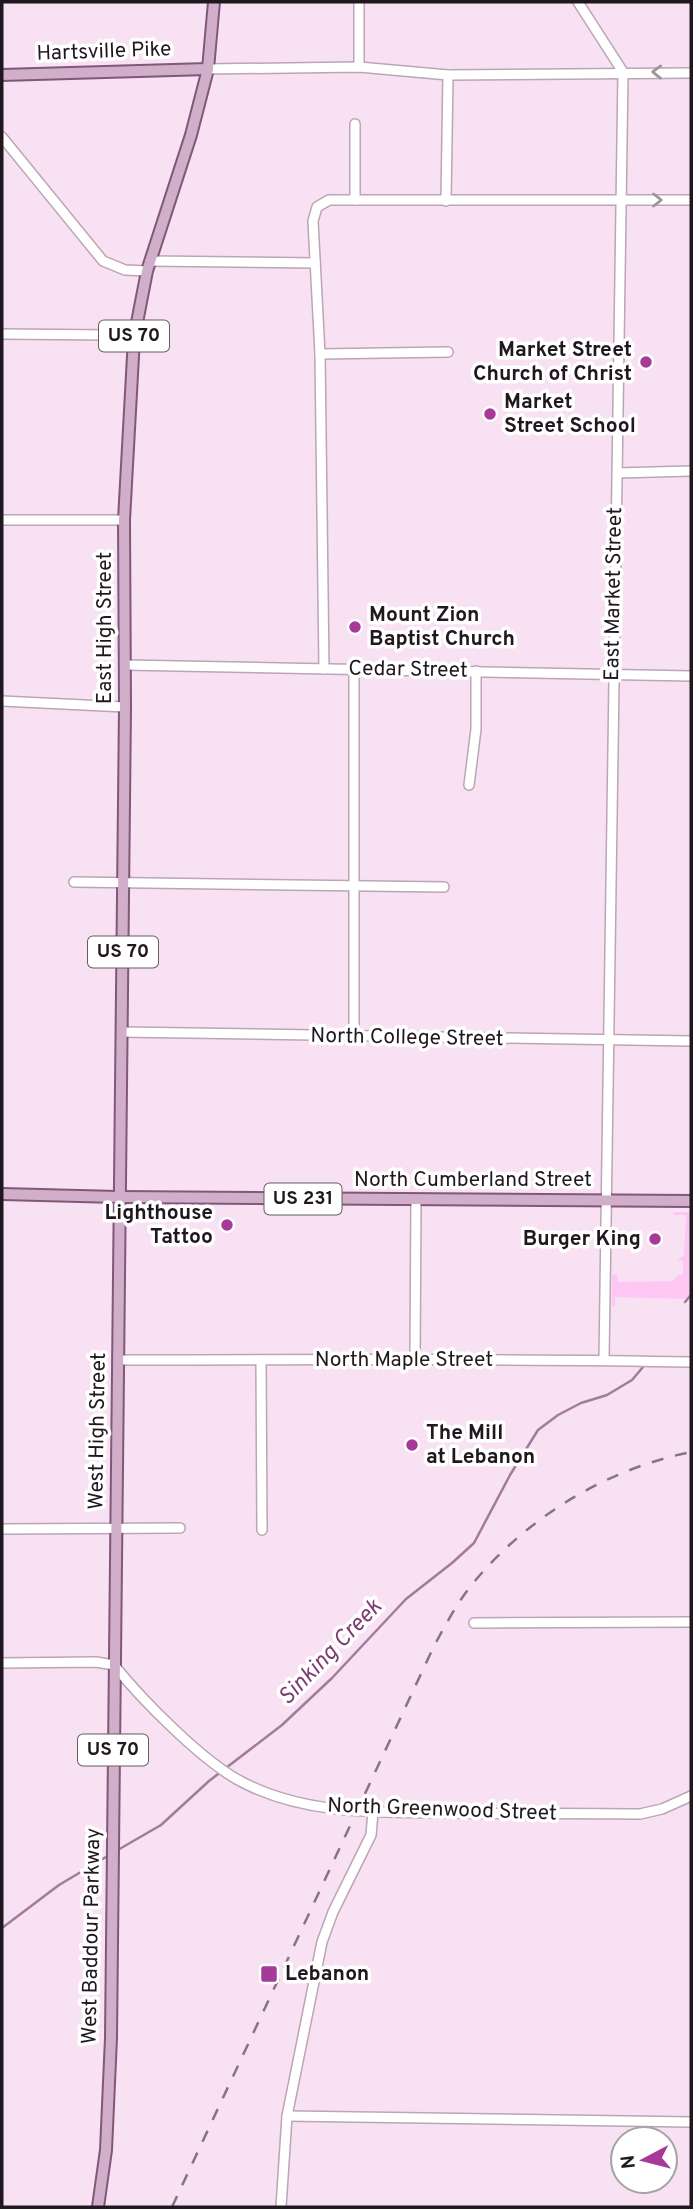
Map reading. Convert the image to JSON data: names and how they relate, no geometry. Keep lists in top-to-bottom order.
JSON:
{
  "streets": {
    "main road": [
      "Hartsville Pike",
      "US 70",
      "East High Street",
      "North Cumberland Street",
      "US 231",
      "West High Street",
      "West Baddour Parkway"
    ],
    "street": [
      "East Market Street",
      "Cedar Street",
      "North College Street",
      "North Maple Street",
      "North Greenwood Street"
    ]
  },
  "crossings": [
    ["Hartsville Pike", "US 70"],
    ["Hartsville Pike", "East High Street"],
    ["US 70", "East High Street"],
    ["East Market Street", "Cedar Street"],
    ["East Market Street", "North College Street"],
    ["East Market Street", "North Cumberland Street"],
    ["East Market Street", "North Maple Street"],
    ["East High Street", "Cedar Street"],
    ["East High Street", "North College Street"],
    ["East High Street", "North Cumberland Street"],
    ["East High Street", "West High Street"],
    ["North Cumberland Street", "West High Street"],
    ["North Maple Street", "West High Street"],
    ["West High Street", "North Greenwood Street"],
    ["West High Street", "West Baddour Parkway"],
    ["North Greenwood Street", "West Baddour Parkway"]
  ],
  "water": ["Sinking Creek"],
  "places": {
    "other": [
      "Market Street Church of Christ",
      "Market Street School",
      "Mount Zion Baptist Church",
      "Lighthouse Tattoo",
      "Burger King",
      "The Mill at Lebanon"
    ],
    "transit": ["Lebanon"]
  },
  "north": "left"
}
